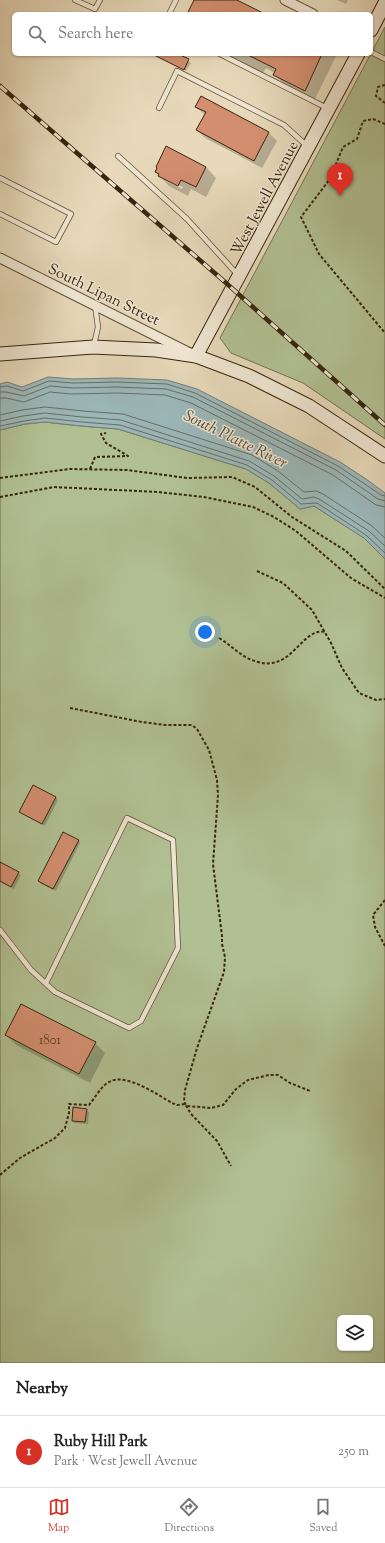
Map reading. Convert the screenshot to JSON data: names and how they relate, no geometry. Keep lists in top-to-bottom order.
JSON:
{
  "streets": {
    "street": ["West Jewell Avenue", "South Lipan Street"]
  },
  "crossings": [
    ["West Jewell Avenue", "South Lipan Street"]
  ],
  "water": ["South Platte River"],
  "house_numbers": ["1801"],
  "page": {
    "search": "Search here",
    "pins": "1",
    "heading": "Nearby",
    "list": [
      {
        "mark": "1",
        "name": "Ruby Hill Park",
        "note": "Park · West Jewell Avenue",
        "value": "250 m"
      }
    ],
    "nav": ["Map", "Directions", "Saved"]
  }
}
